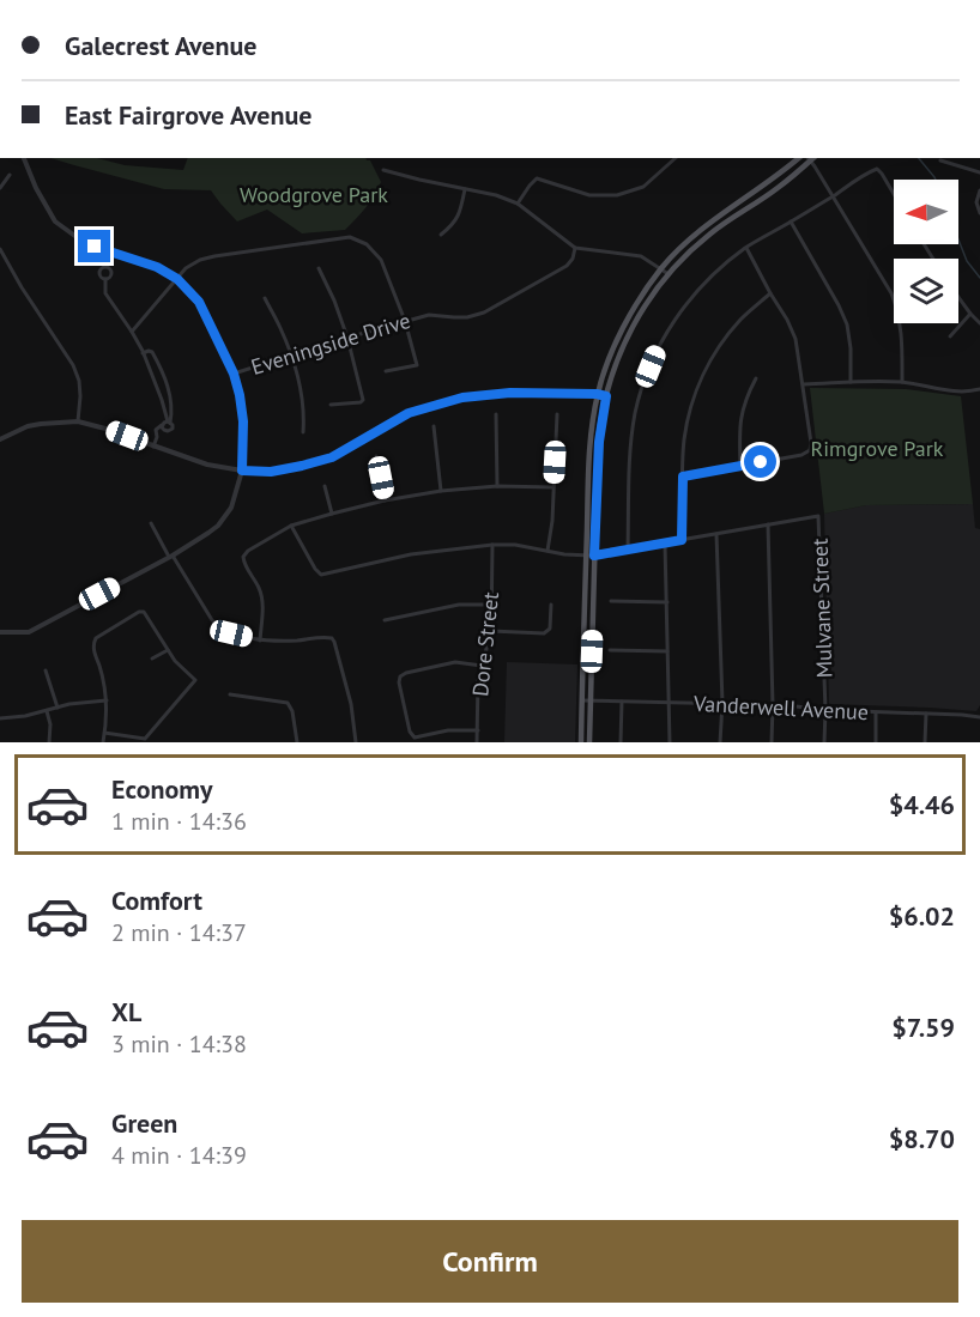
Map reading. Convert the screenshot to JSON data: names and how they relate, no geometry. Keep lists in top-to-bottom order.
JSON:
{
  "streets": {
    "street": [
      "Eveningside Drive",
      "Mulvane Street",
      "Dore Street",
      "Vanderwell Avenue"
    ]
  },
  "crossings": [
    ["Mulvane Street", "Vanderwell Avenue"]
  ],
  "parks": ["Woodgrove Park", "Rimgrove Park"],
  "north": "left",
  "page": {
    "banner": ["Galecrest Avenue", "East Fairgrove Avenue"],
    "list": [
      {
        "name": "Economy",
        "note": "1 min · 14:36",
        "value": "$4.46"
      },
      {
        "name": "Comfort",
        "note": "2 min · 14:37",
        "value": "$6.02"
      },
      {
        "name": "XL",
        "note": "3 min · 14:38",
        "value": "$7.59"
      },
      {
        "name": "Green",
        "note": "4 min · 14:39",
        "value": "$8.70"
      }
    ],
    "buttons": "Confirm"
  }
}
